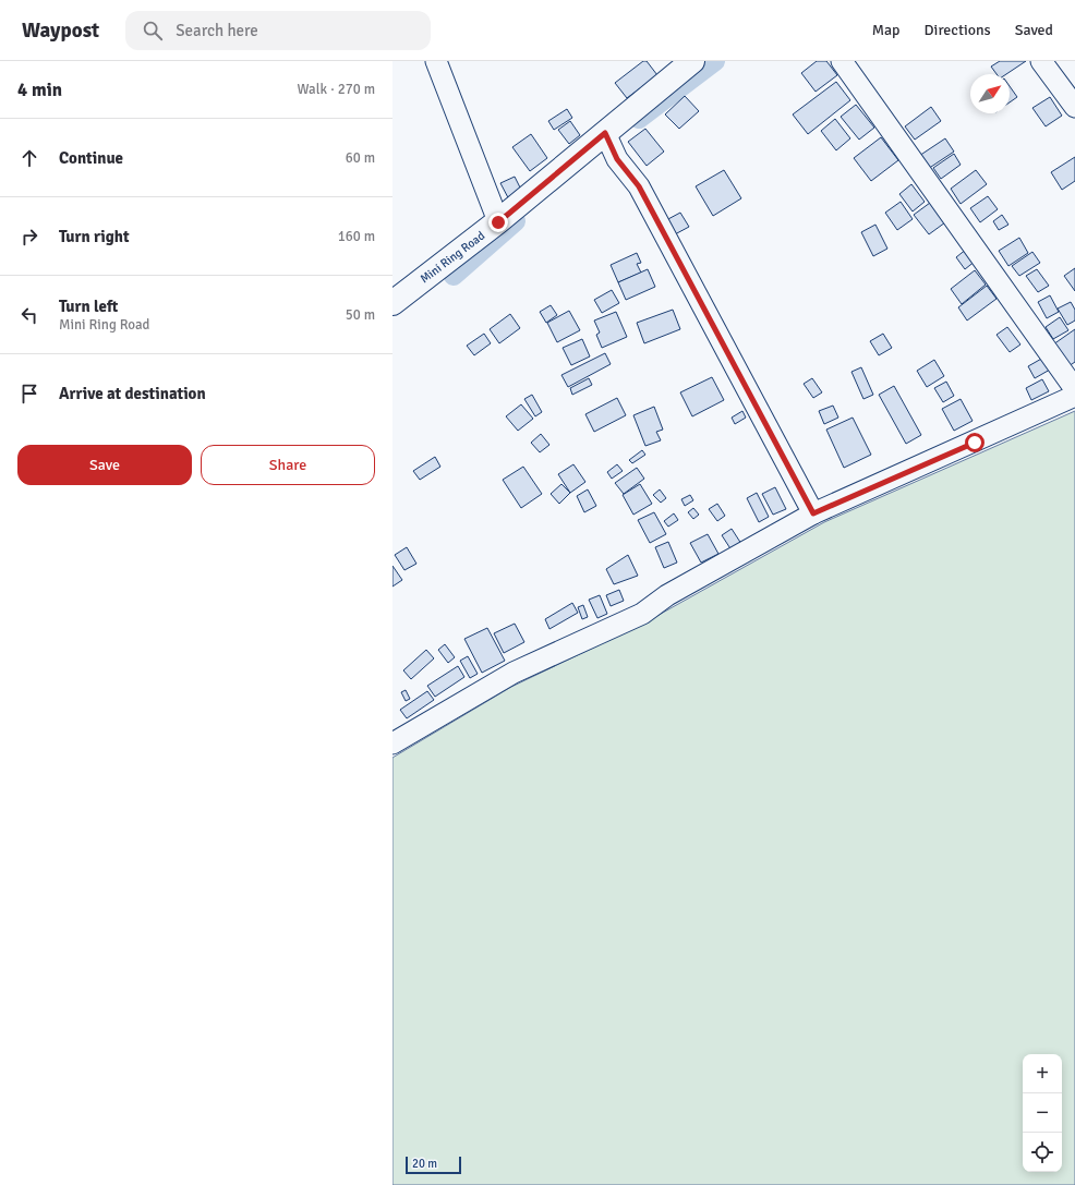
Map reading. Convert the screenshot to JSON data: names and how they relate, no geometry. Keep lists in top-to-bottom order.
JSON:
{
  "streets": {
    "main road": ["Mini Ring Road"]
  },
  "scale_bar": "20 m",
  "north": "top right",
  "page": {
    "header": "Waypost",
    "search": "Search here",
    "nav": ["Map", "Directions", "Saved"],
    "heading": ["4 min", "Walk · 270 m"],
    "list": [
      ["Continue", "60 m"],
      ["Turn right", "160 m"],
      ["Turn left", "Mini Ring Road", "50 m"],
      "Arrive at destination"
    ],
    "buttons": ["Save", "Share"],
    "map_buttons": ["+", "−"],
    "scale": "20 m"
  }
}
